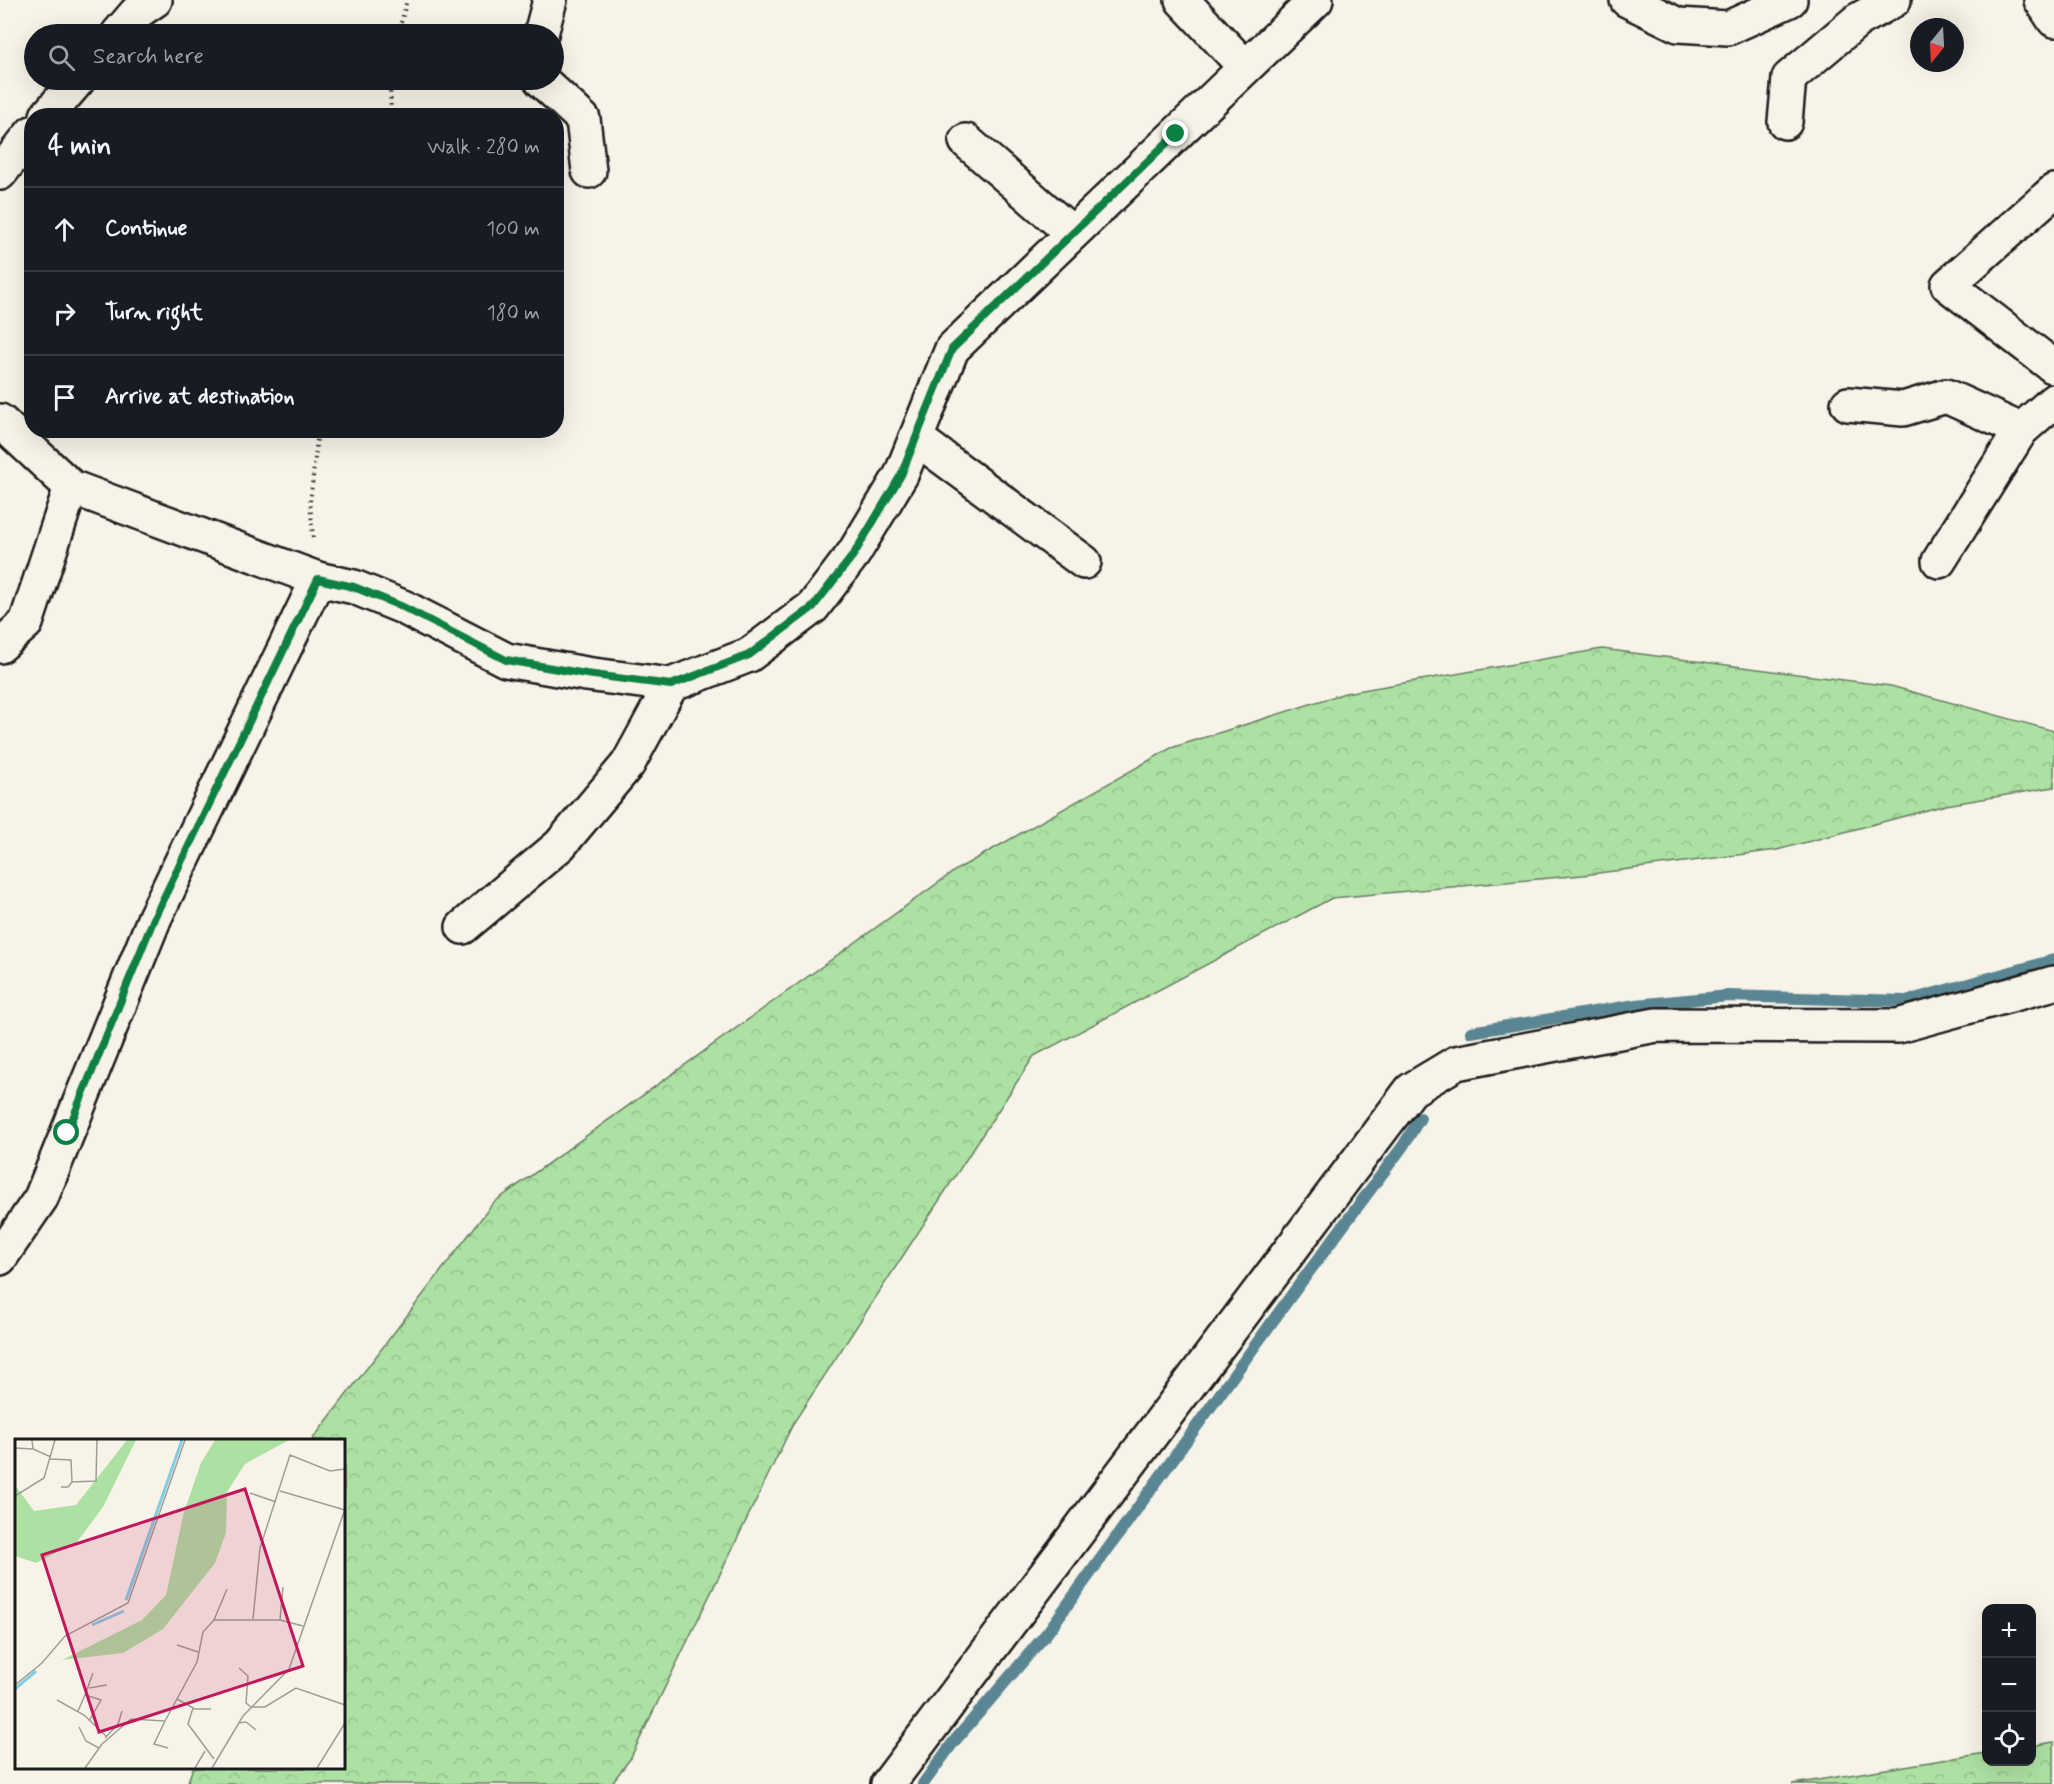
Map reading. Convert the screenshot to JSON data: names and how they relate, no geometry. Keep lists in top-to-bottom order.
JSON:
{
  "north": "bottom",
  "page": {
    "search": "Search here",
    "heading": ["4 min", "Walk · 280 m"],
    "list": [
      ["Continue", "100 m"],
      ["Turn right", "180 m"],
      "Arrive at destination"
    ],
    "map_buttons": ["+", "−"]
  }
}
